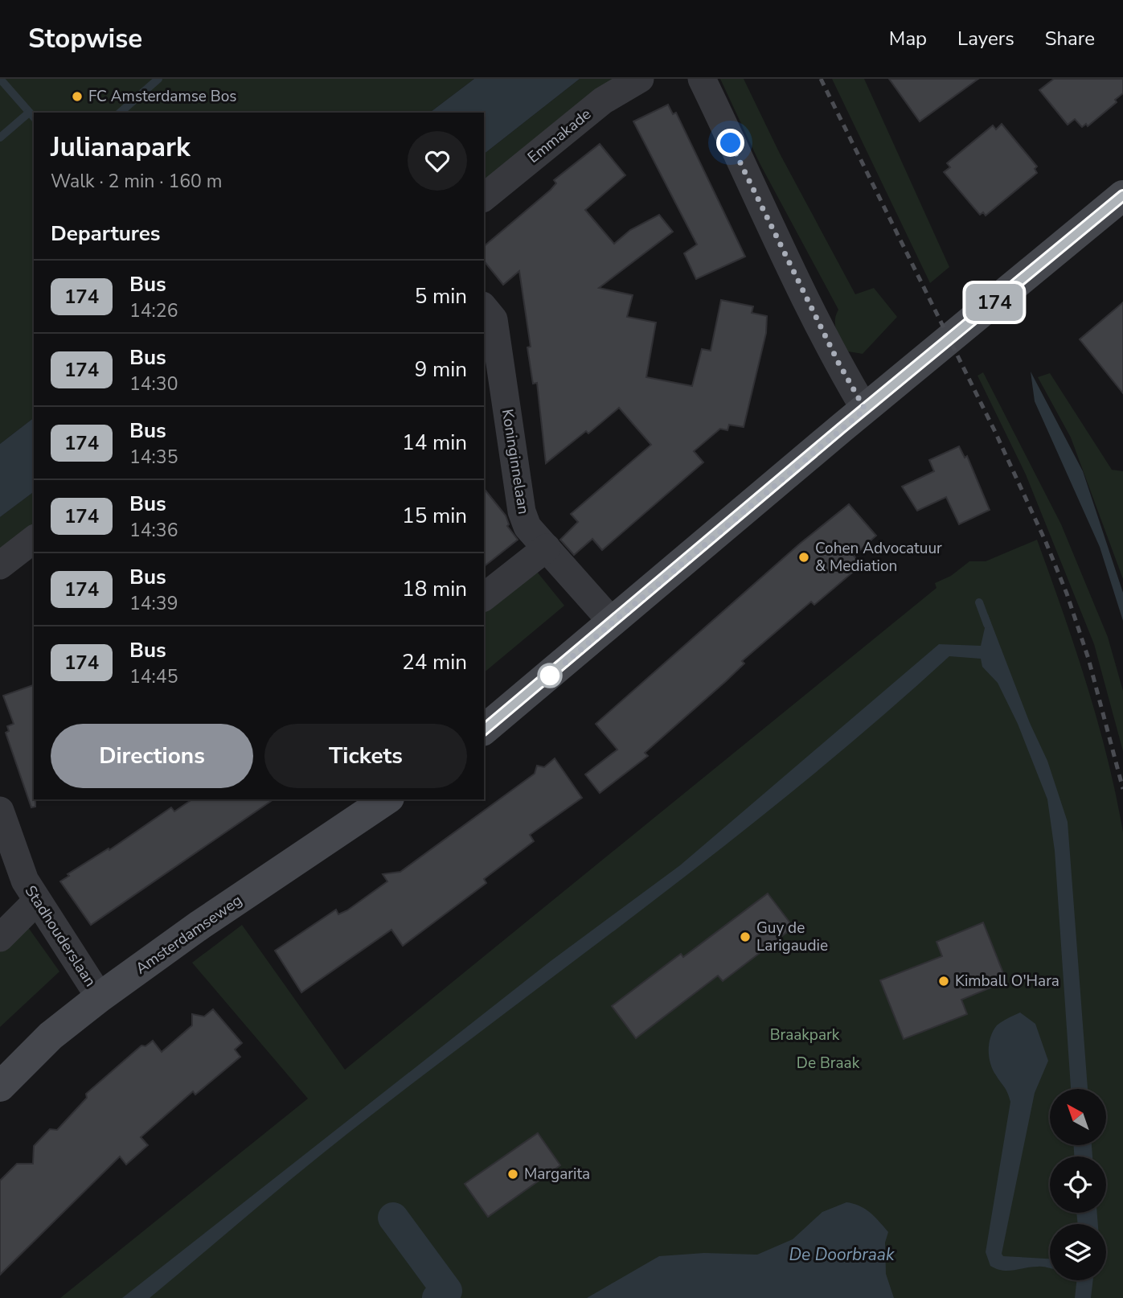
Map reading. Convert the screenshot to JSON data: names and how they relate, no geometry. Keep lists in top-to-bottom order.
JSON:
{
  "streets": {
    "main road": ["Amsterdamseweg"],
    "street": ["Emmakade", "Koninginnelaan", "Stadhouderslaan"]
  },
  "crossings": [
    ["Amsterdamseweg", "Stadhouderslaan"]
  ],
  "water": ["De Doorbraak"],
  "parks": ["Braakpark", "De Braak"],
  "places": [
    "FC Amsterdamse Bos",
    "Cohen Advocatuur & Mediation",
    "Guy de Larigaudie",
    "Kimball O'Hara",
    "Margarita"
  ],
  "lines": ["bus line 174"],
  "north": "top left",
  "page": {
    "header": "Stopwise",
    "nav": ["Map", "Layers", "Share"],
    "on_map": "174",
    "heading": [
      ["Julianapark", "Walk · 2 min · 160 m"],
      "Departures"
    ],
    "list": [
      {
        "mark": "174",
        "name": "Bus",
        "note": "14:26",
        "value": "5 min"
      },
      {
        "mark": "174",
        "name": "Bus",
        "note": "14:30",
        "value": "9 min"
      },
      {
        "mark": "174",
        "name": "Bus",
        "note": "14:35",
        "value": "14 min"
      },
      {
        "mark": "174",
        "name": "Bus",
        "note": "14:36",
        "value": "15 min"
      },
      {
        "mark": "174",
        "name": "Bus",
        "note": "14:39",
        "value": "18 min"
      },
      {
        "mark": "174",
        "name": "Bus",
        "note": "14:45",
        "value": "24 min"
      }
    ],
    "buttons": ["Directions", "Tickets"]
  }
}
